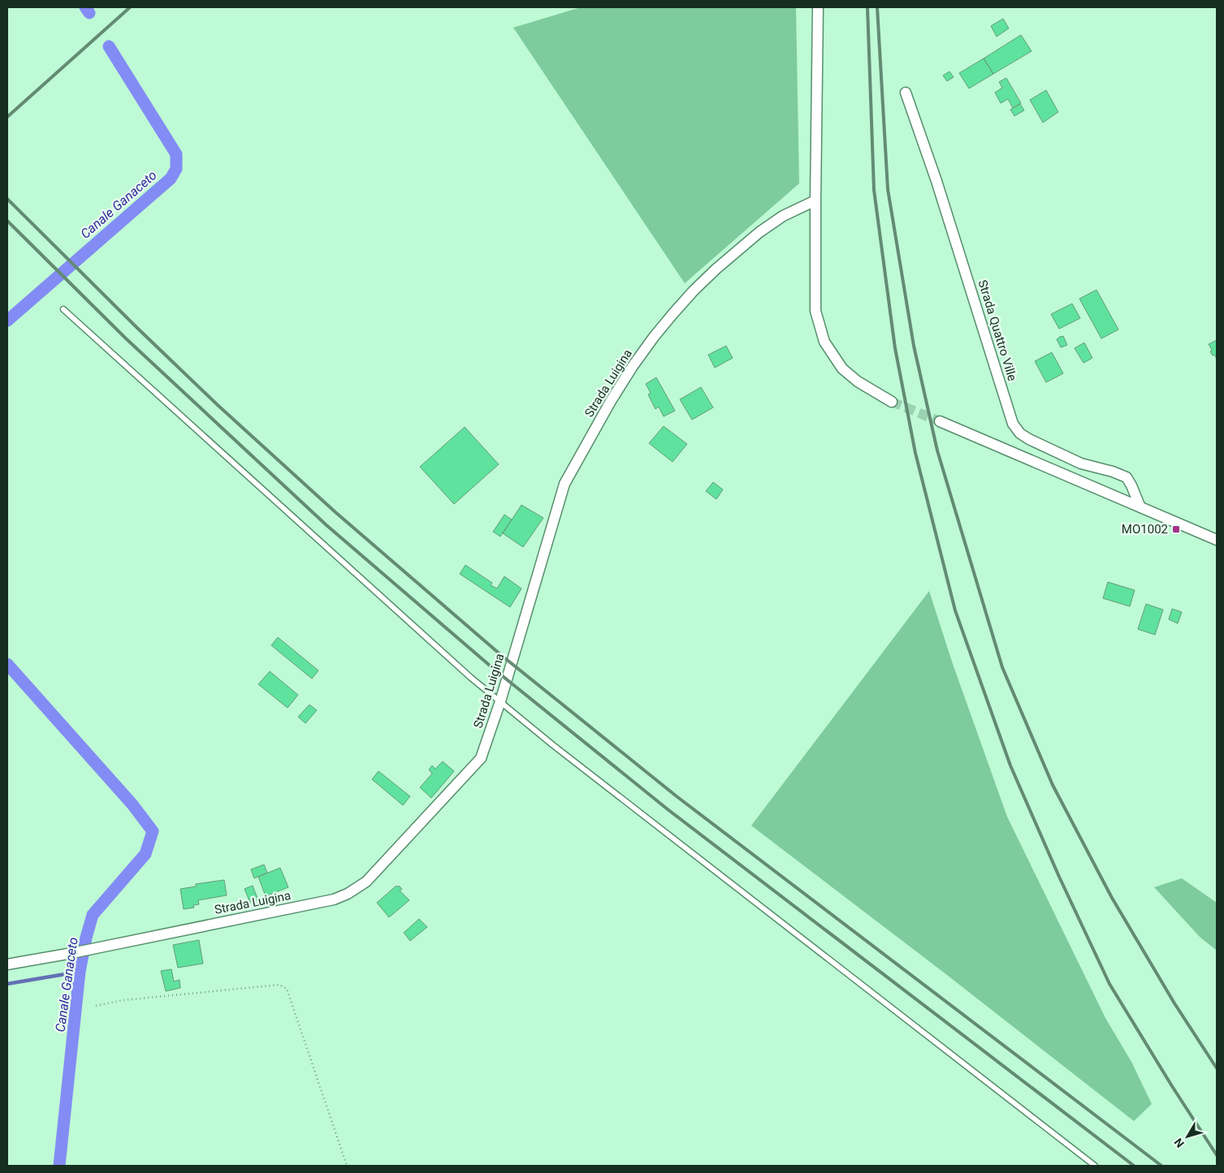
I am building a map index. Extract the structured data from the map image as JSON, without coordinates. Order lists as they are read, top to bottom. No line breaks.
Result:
{"streets":{"street":["Strada Quattro Ville","Strada Luigina"]},"water":["Canale Ganaceto"],"places":{"transit":["MO1002"]},"north":"bottom left"}
